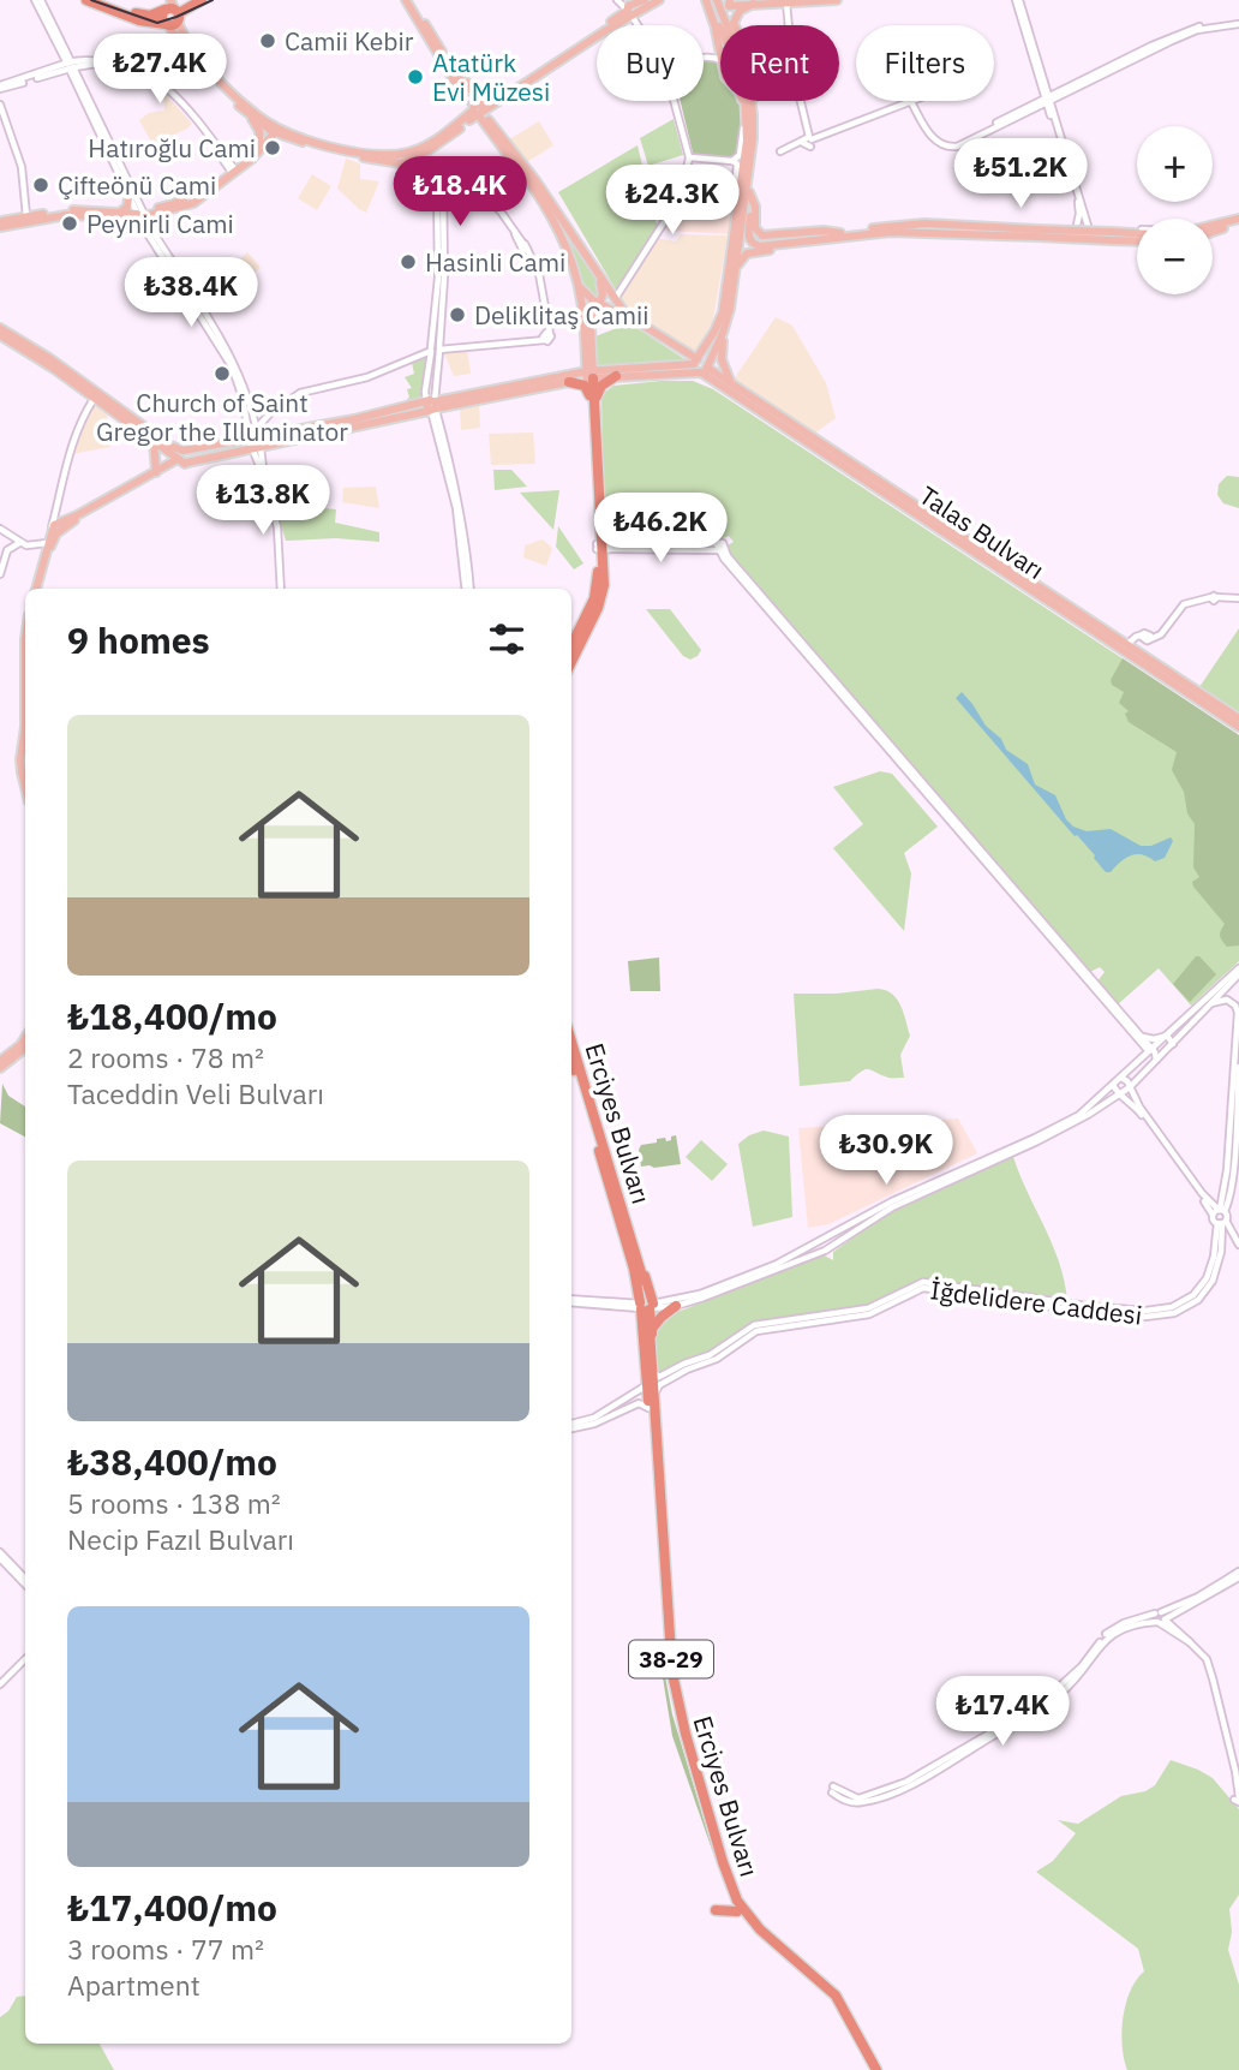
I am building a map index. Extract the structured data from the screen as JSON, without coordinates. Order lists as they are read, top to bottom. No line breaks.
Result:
{"streets":{"highway":["Erciyes Bulvarı","38-29"],"main road":["Talas Bulvarı"],"street":["İğdelidere Caddesi"]},"places":["Camii Kebir","Atatürk Evi Müzesi","Hatıroğlu Cami","Çifteönü Cami","Peynirli Cami","Hasinli Cami","Deliklitaş Camii","Church of Saint Gregor the Illuminator"],"page":{"chip":["Buy","Rent","Filters"],"price":["₺27.4K","₺51.2K","₺18.4K","₺24.3K","₺38.4K","₺13.8K","₺46.2K","₺30.9K","₺17.4K"],"map_buttons":["+","−"],"heading":"9 homes","list":[{"name":"₺18,400/mo","note":"2 rooms · 78 m² · Taceddin Veli Bulvarı"},{"name":"₺38,400/mo","note":"5 rooms · 138 m² · Necip Fazıl Bulvarı"},{"name":"₺17,400/mo","note":"3 rooms · 77 m² · Apartment"}]}}
